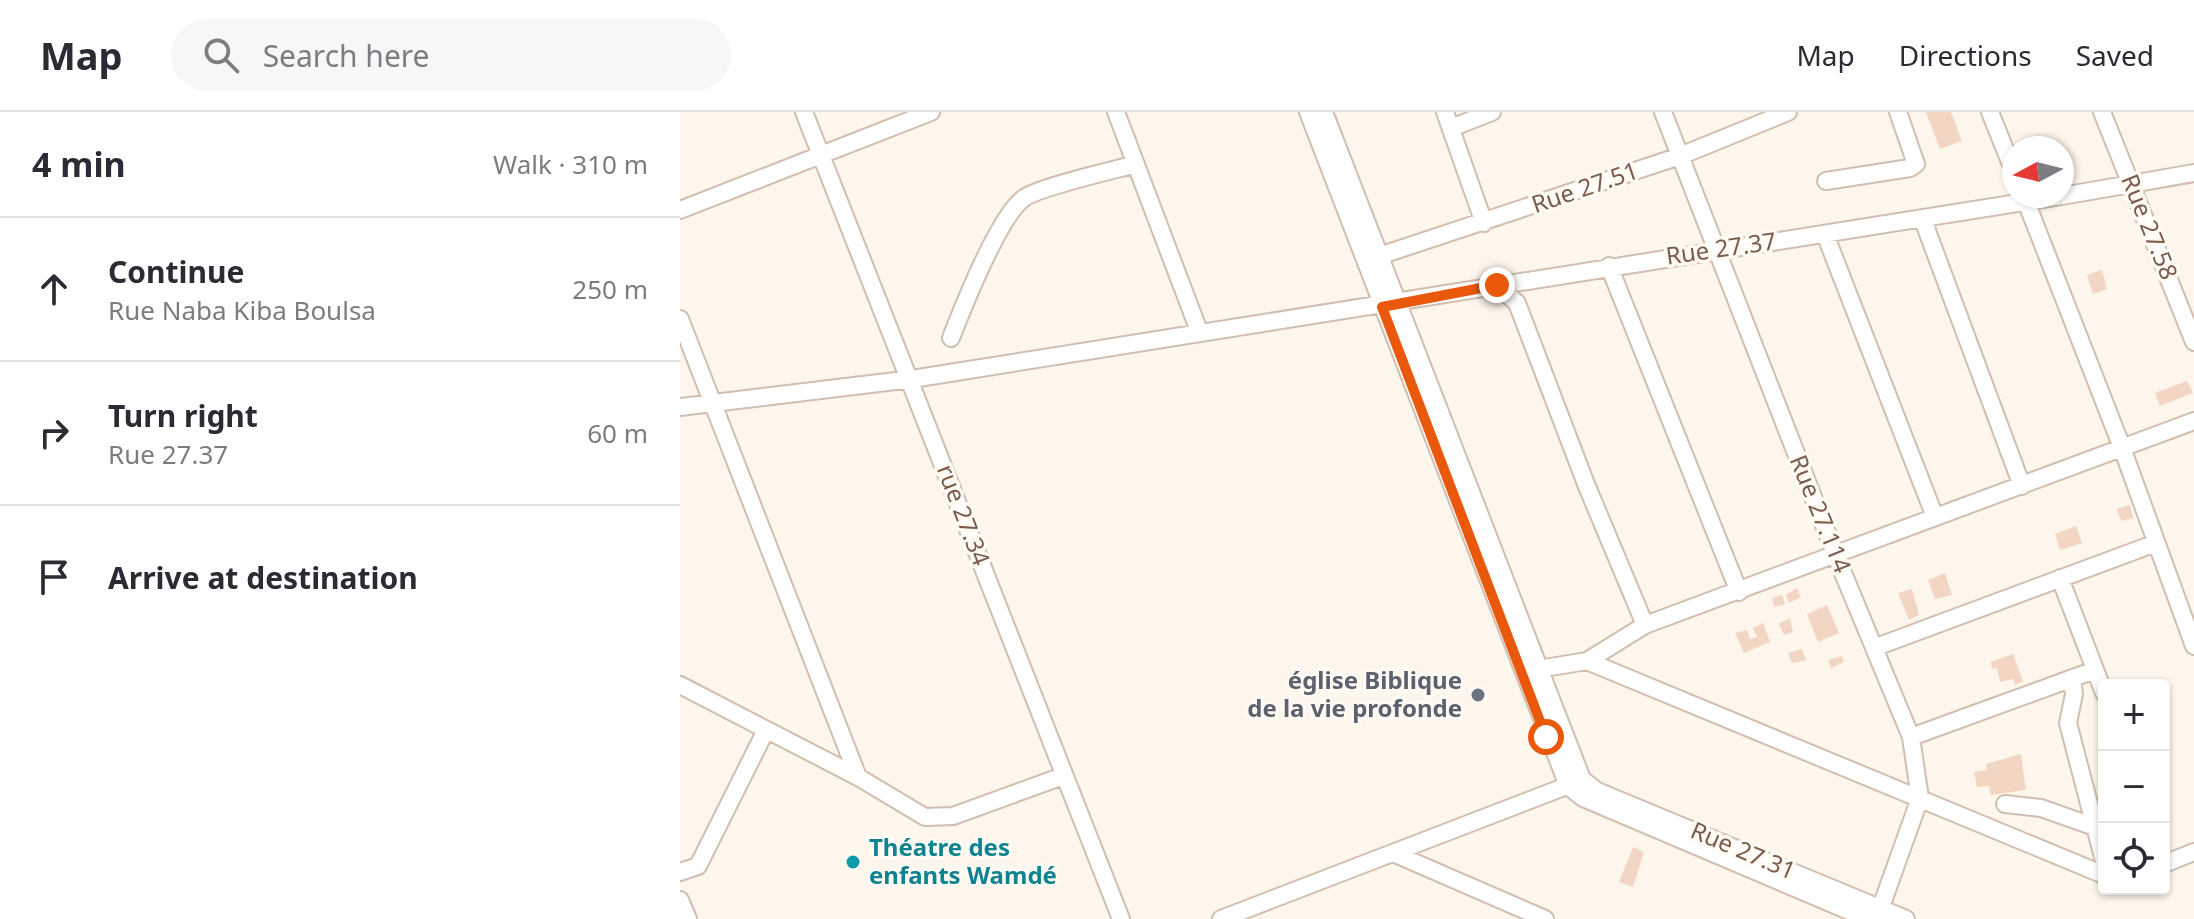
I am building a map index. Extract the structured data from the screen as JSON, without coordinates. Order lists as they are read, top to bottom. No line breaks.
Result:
{"streets":{"street":["Rue 27.51","Rue 27.58","Rue 27.37","Rue 27.114","rue 27.34","Rue 27.31"]},"crossings":[["Rue 27.51","Rue 27.114"],["Rue 27.58","Rue 27.37"],["Rue 27.37","Rue 27.114"],["Rue 27.37","rue 27.34"],["Rue 27.114","Rue 27.31"]],"places":["église Biblique de la vie profonde","Théatre des enfants Wamdé"],"north":"left","page":{"header":"Map","search":"Search here","nav":["Map","Directions","Saved"],"heading":["4 min","Walk · 310 m"],"list":[["Continue","Rue Naba Kiba Boulsa","250 m"],["Turn right","Rue 27.37","60 m"],"Arrive at destination"],"map_buttons":["+","−"]}}
